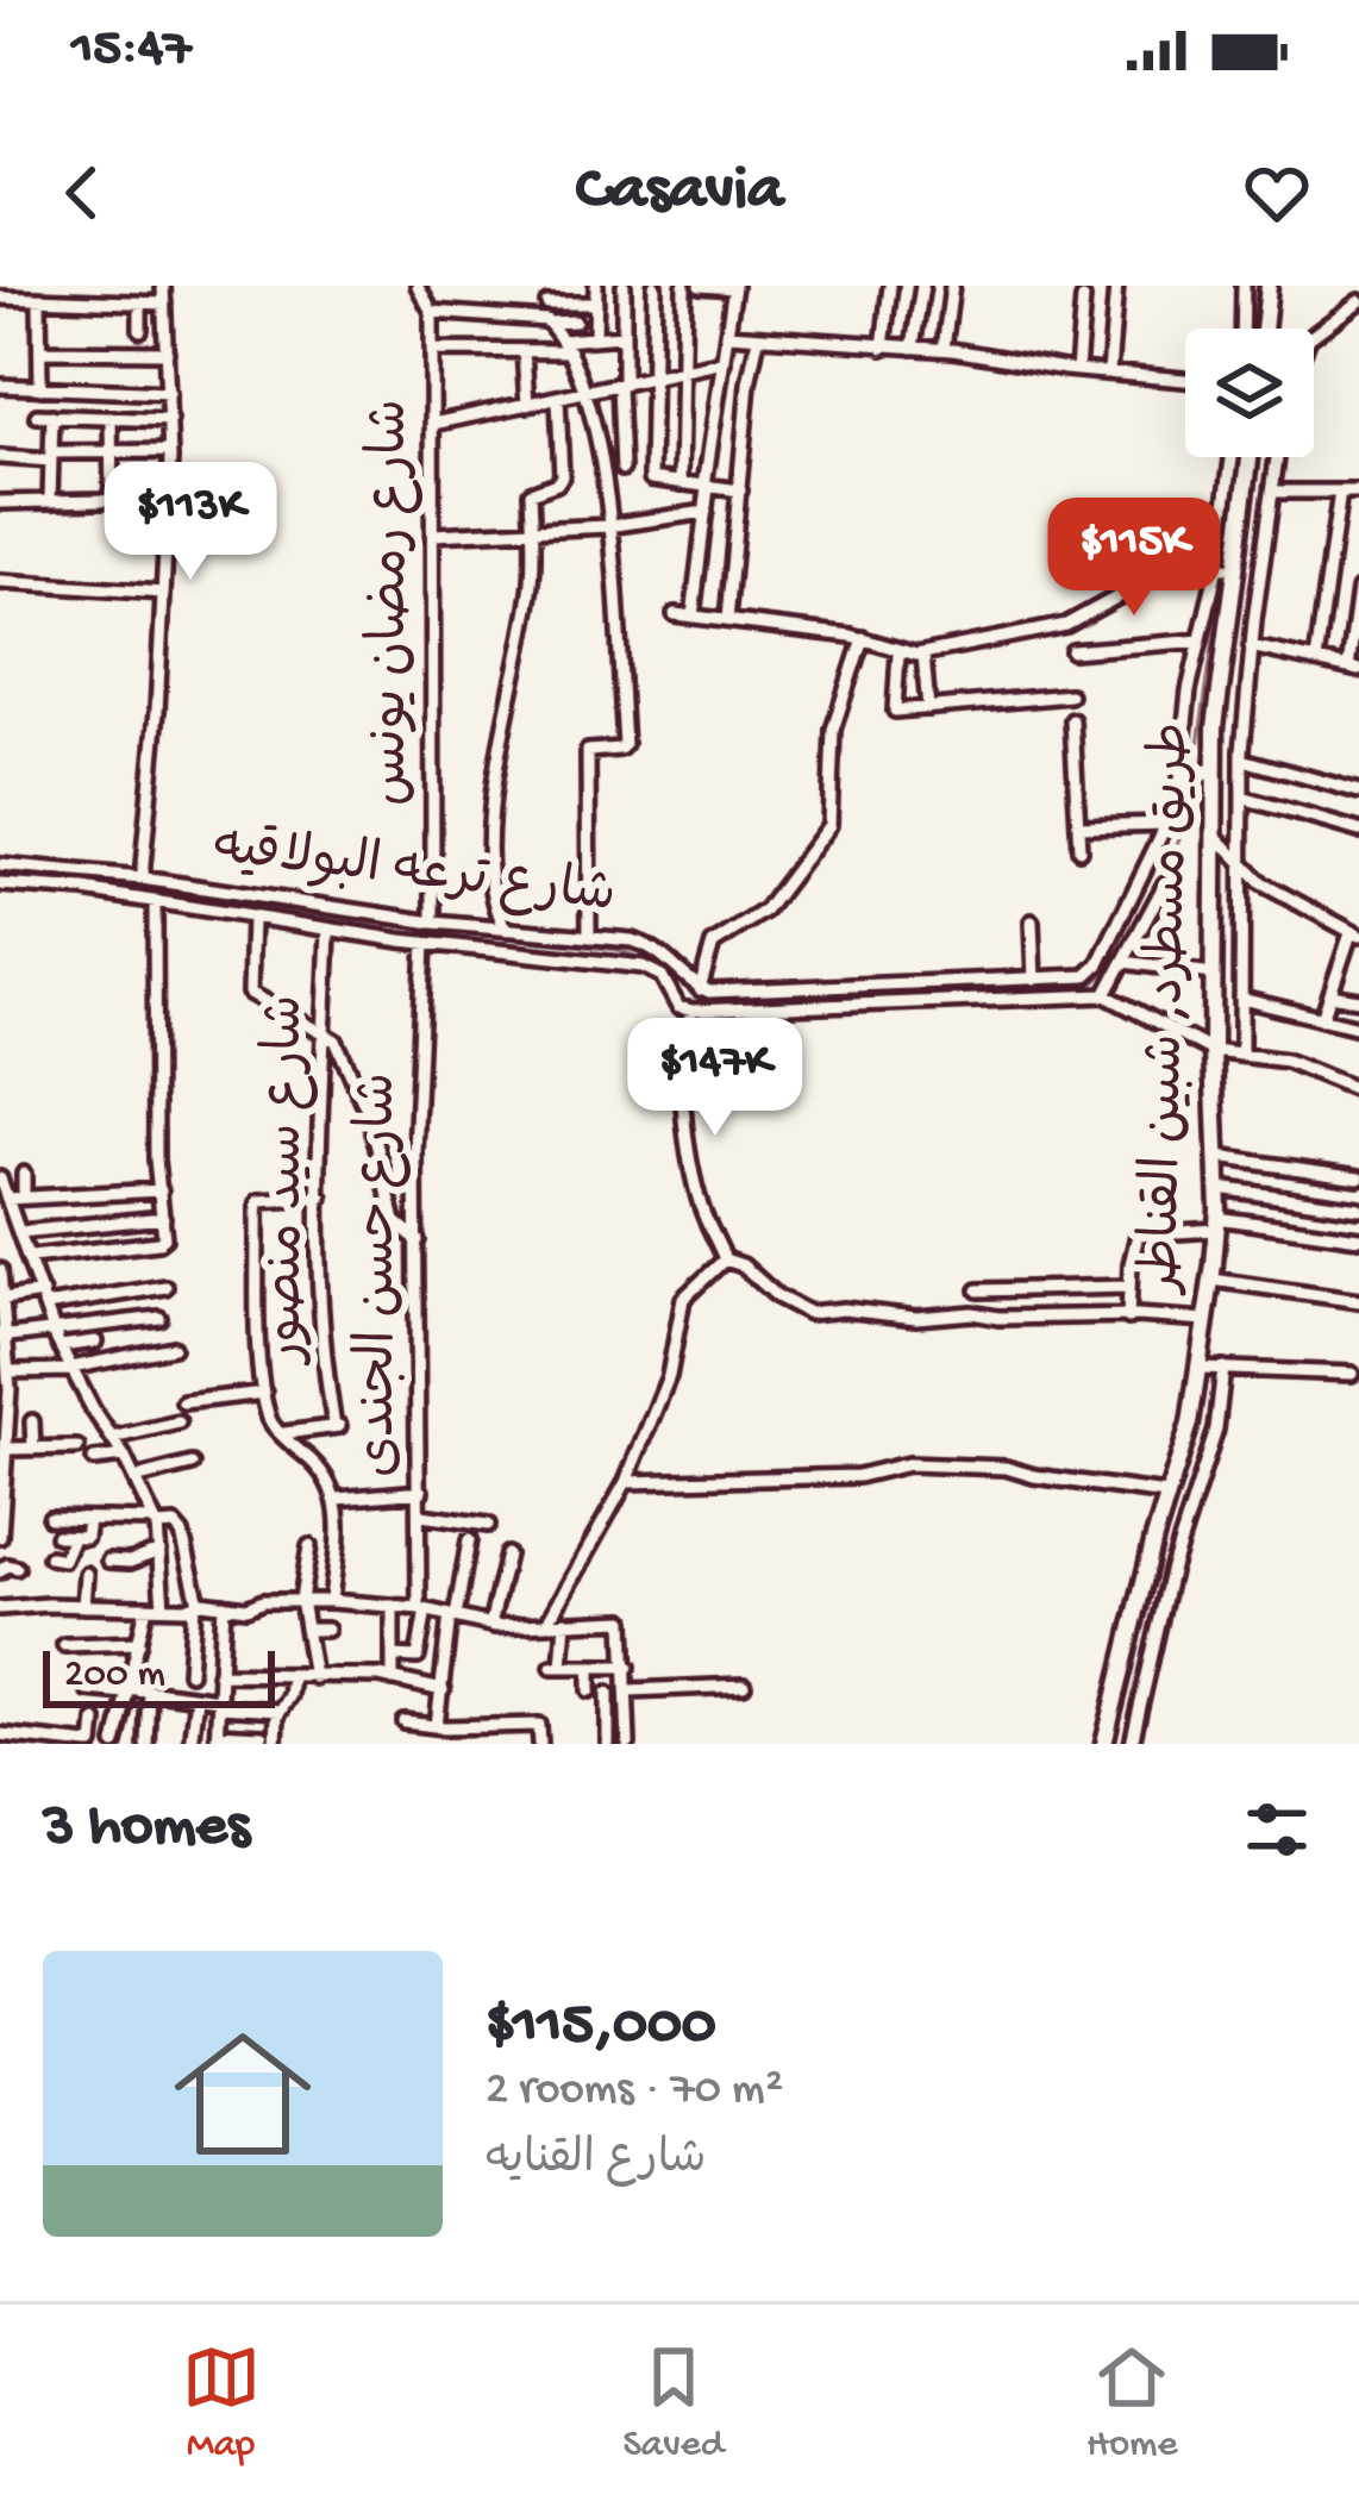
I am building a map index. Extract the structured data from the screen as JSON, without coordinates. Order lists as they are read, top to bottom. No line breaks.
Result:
{"streets":{"main road":["طريق مسطرد, شبين القناطر"],"street":["شارع رمضان يونس","شارع ترعه البولاقيه","شارع سيد منصور","شارع حسن الجندى"]},"crossings":[["شارع رمضان يونس","شارع ترعه البولاقيه"],["شارع ترعه البولاقيه","شارع سيد منصور"],["شارع ترعه البولاقيه","شارع حسن الجندى"]],"scale_bar":"200 m","page":{"status":"15:47","header":"Casavia","price":["$113K","$115K","$147K"],"scale":"200 m","heading":"3 homes","list":[{"name":"$115,000","note":"2 rooms · 70 m² · شارع القنايه"}],"tabs":["Map","Saved","Home"]}}
